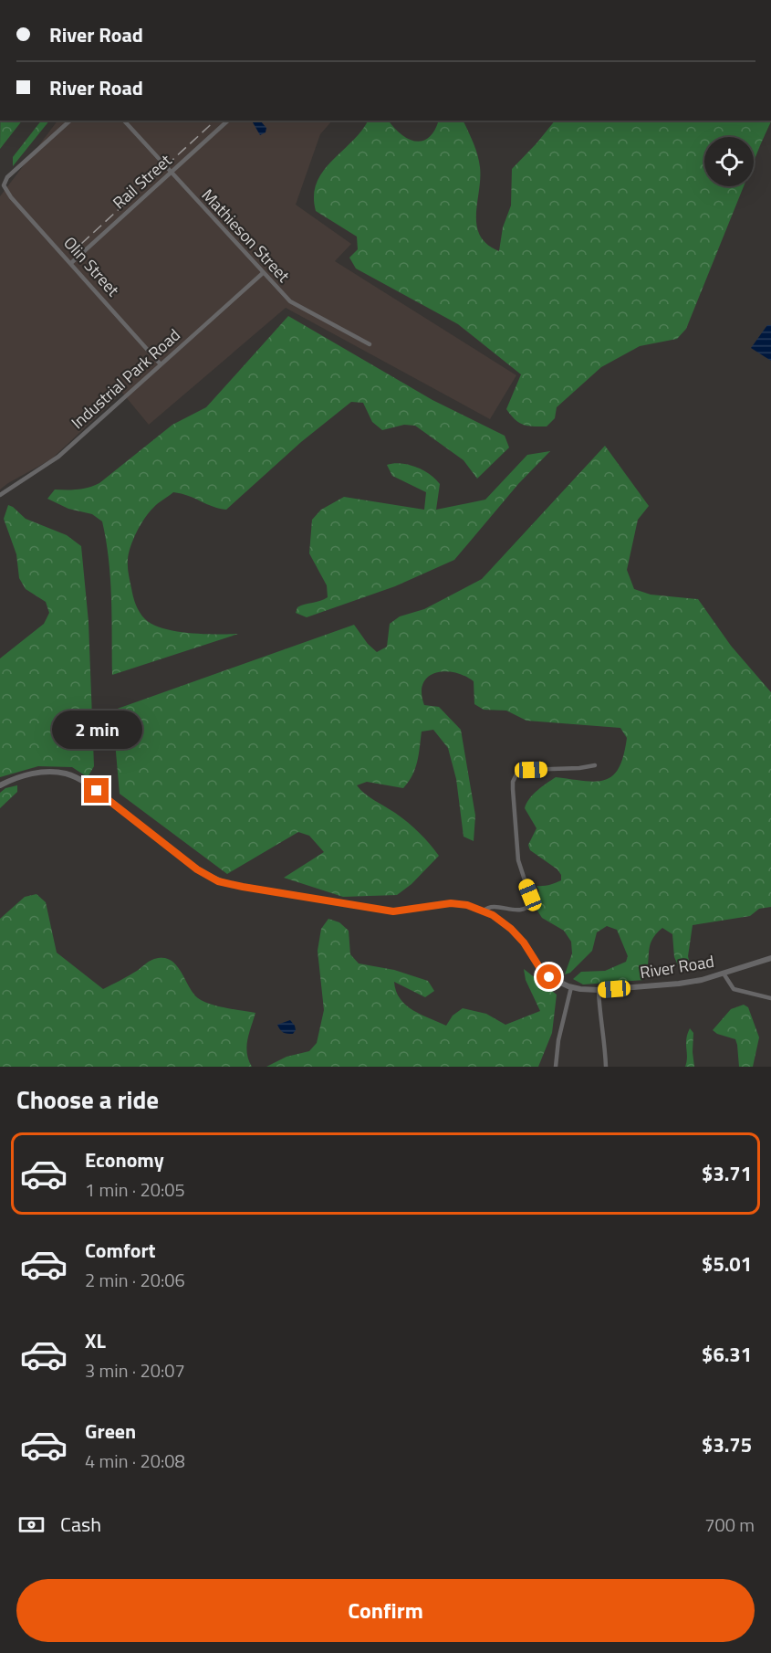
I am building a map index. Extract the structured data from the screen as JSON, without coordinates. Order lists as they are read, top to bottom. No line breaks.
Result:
{"streets":{"street":["Rail Street","Mathieson Street","Olin Street","Industrial Park Road","River Road"]},"crossings":[["Rail Street","Mathieson Street"],["Rail Street","Olin Street"],["Mathieson Street","Industrial Park Road"],["Olin Street","Industrial Park Road"]],"page":{"banner":["River Road","River Road"],"bubble":"2 min","heading":"Choose a ride","list":[{"name":"Economy","note":"1 min · 20:05","value":"$3.71"},{"name":"Comfort","note":"2 min · 20:06","value":"$5.01"},{"name":"XL","note":"3 min · 20:07","value":"$6.31"},{"name":"Green","note":"4 min · 20:08","value":"$3.75"}],"pay":["Cash","700 m"],"buttons":"Confirm"}}
